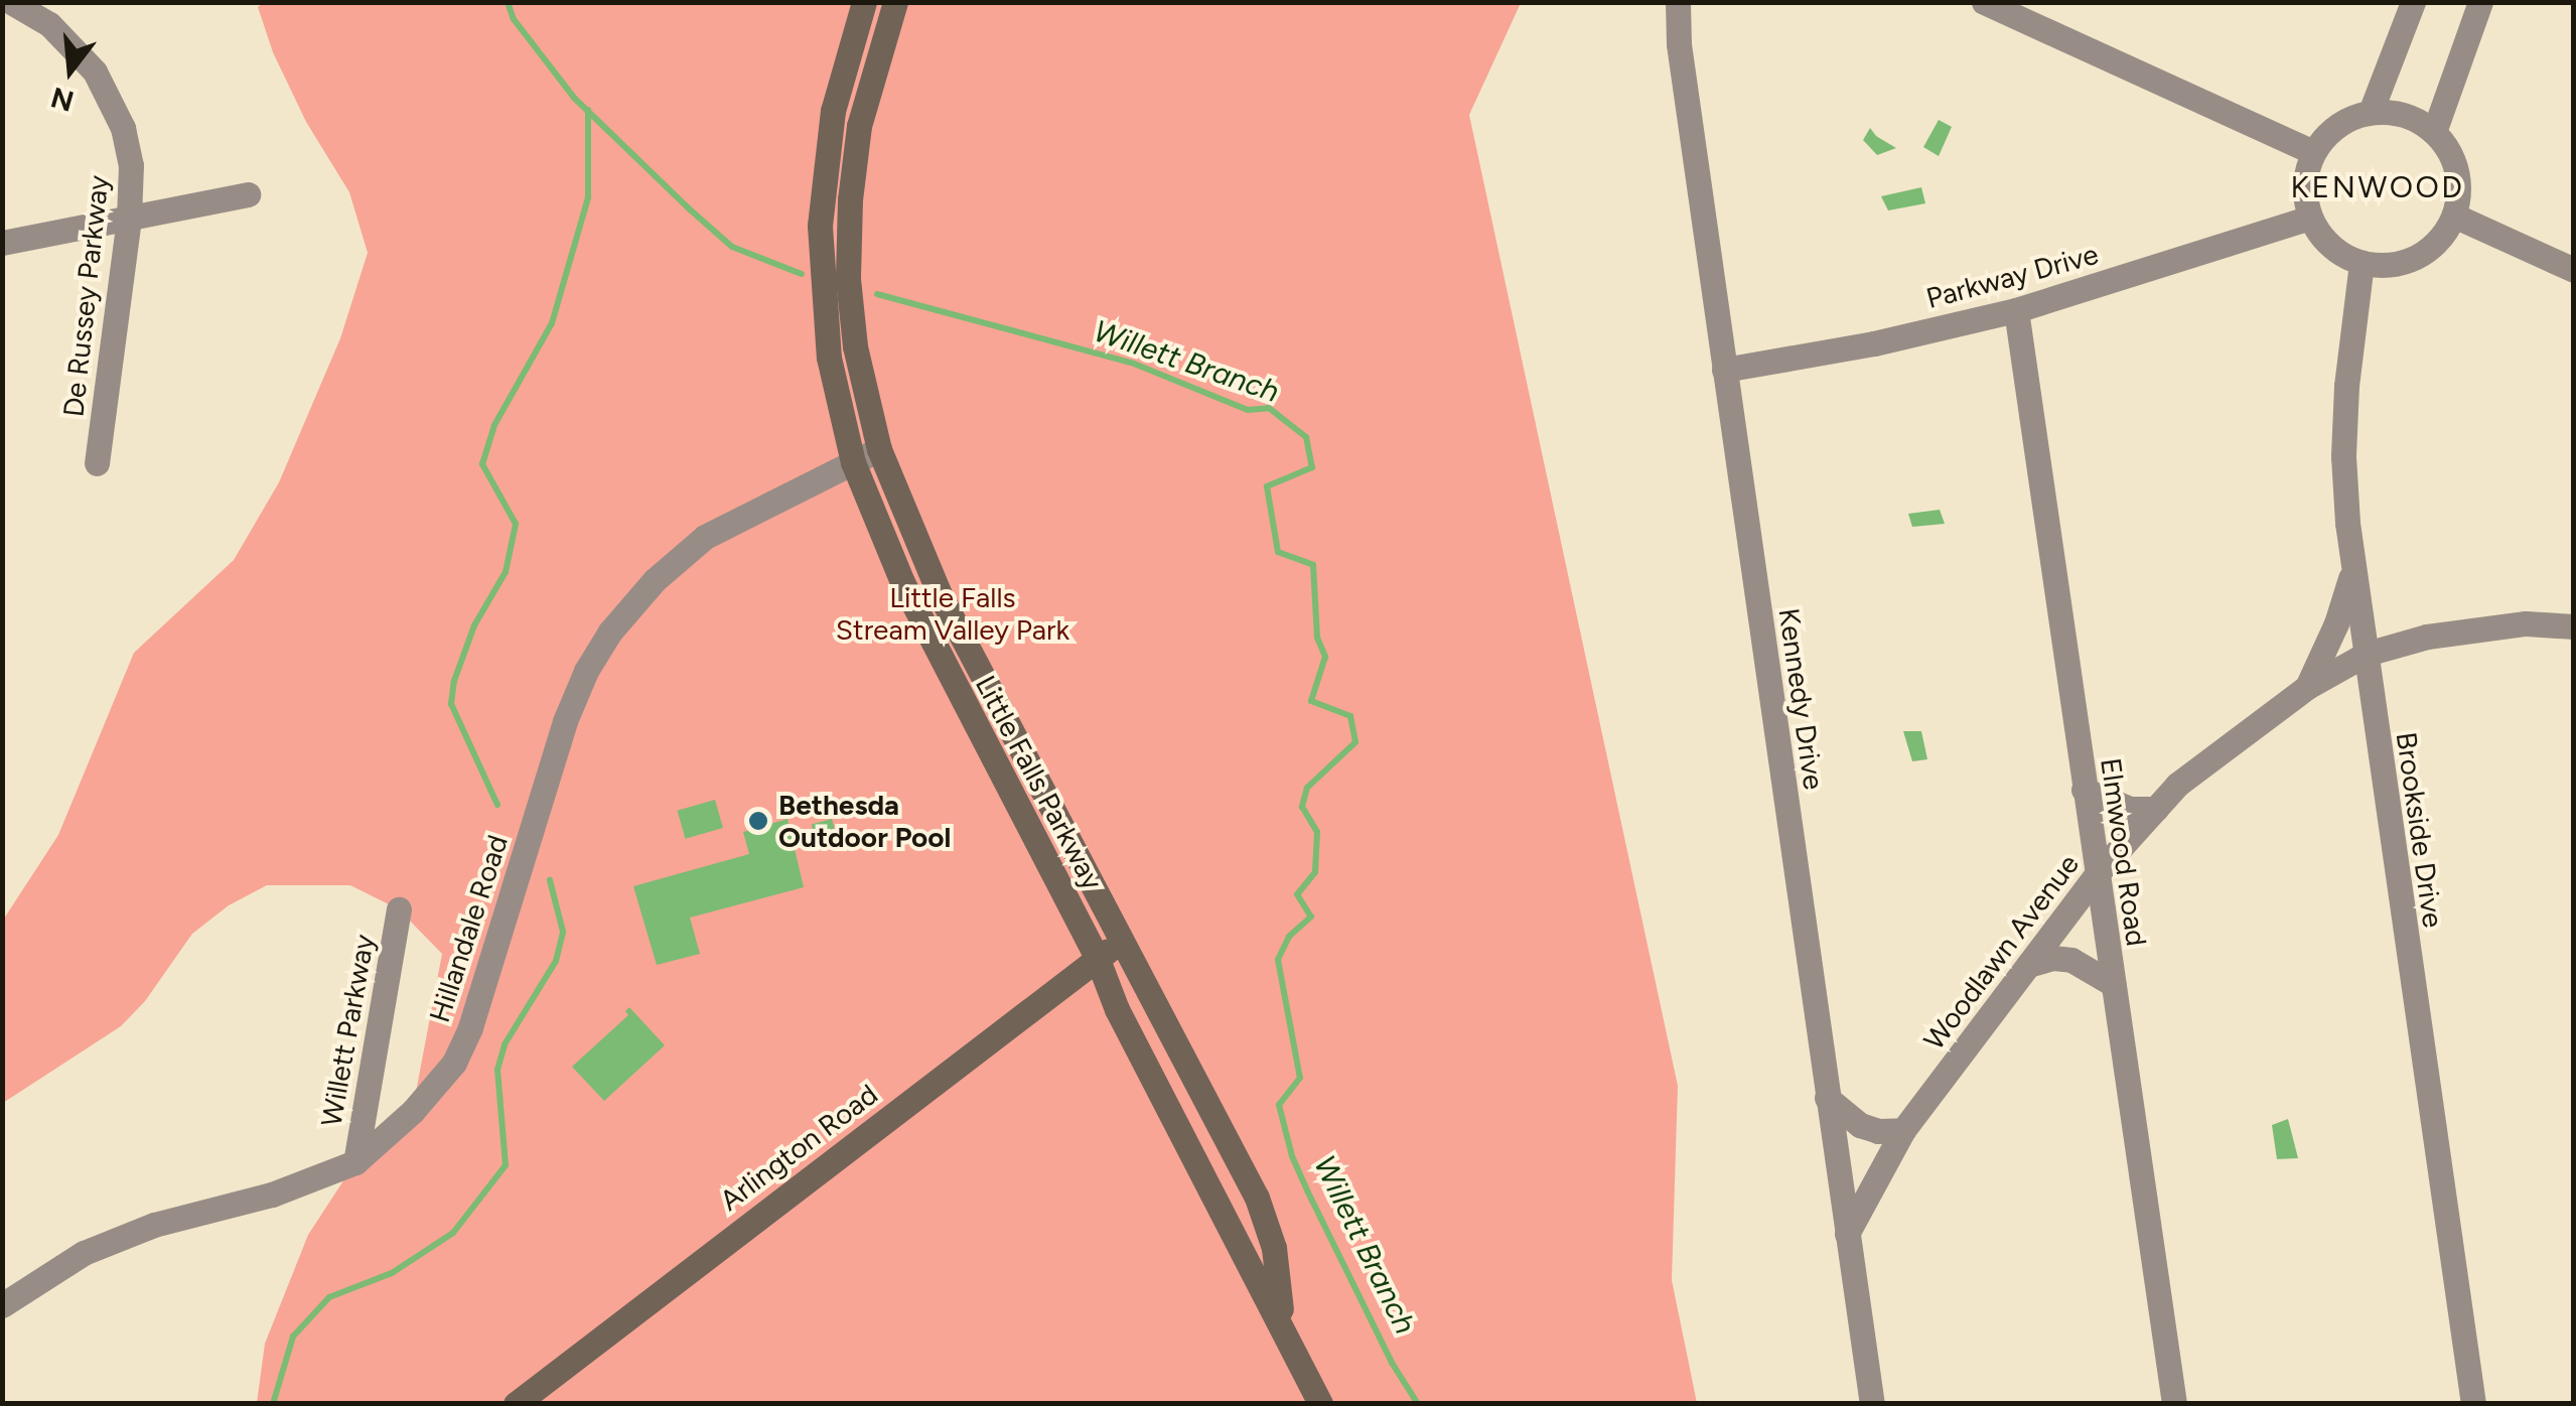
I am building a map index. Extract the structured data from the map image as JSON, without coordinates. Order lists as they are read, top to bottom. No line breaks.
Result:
{"streets":{"main road":["Little Falls Parkway","Arlington Road"],"street":["Parkway Drive","De Russey Parkway","Kennedy Drive","Brookside Drive","Elmwood Road","Hillandale Road","Woodlawn Avenue","Willett Parkway"]},"crossings":[["Parkway Drive","Kennedy Drive"],["Parkway Drive","Brookside Drive"],["Parkway Drive","Elmwood Road"],["Kennedy Drive","Woodlawn Avenue"],["Little Falls Parkway","Hillandale Road"],["Little Falls Parkway","Arlington Road"],["Brookside Drive","Woodlawn Avenue"],["Elmwood Road","Woodlawn Avenue"],["Hillandale Road","Willett Parkway"]],"districts":["KENWOOD"],"water":["Willett Branch"],"parks":["Little Falls Stream Valley Park"],"places":["Bethesda Outdoor Pool"],"north":"bottom"}
